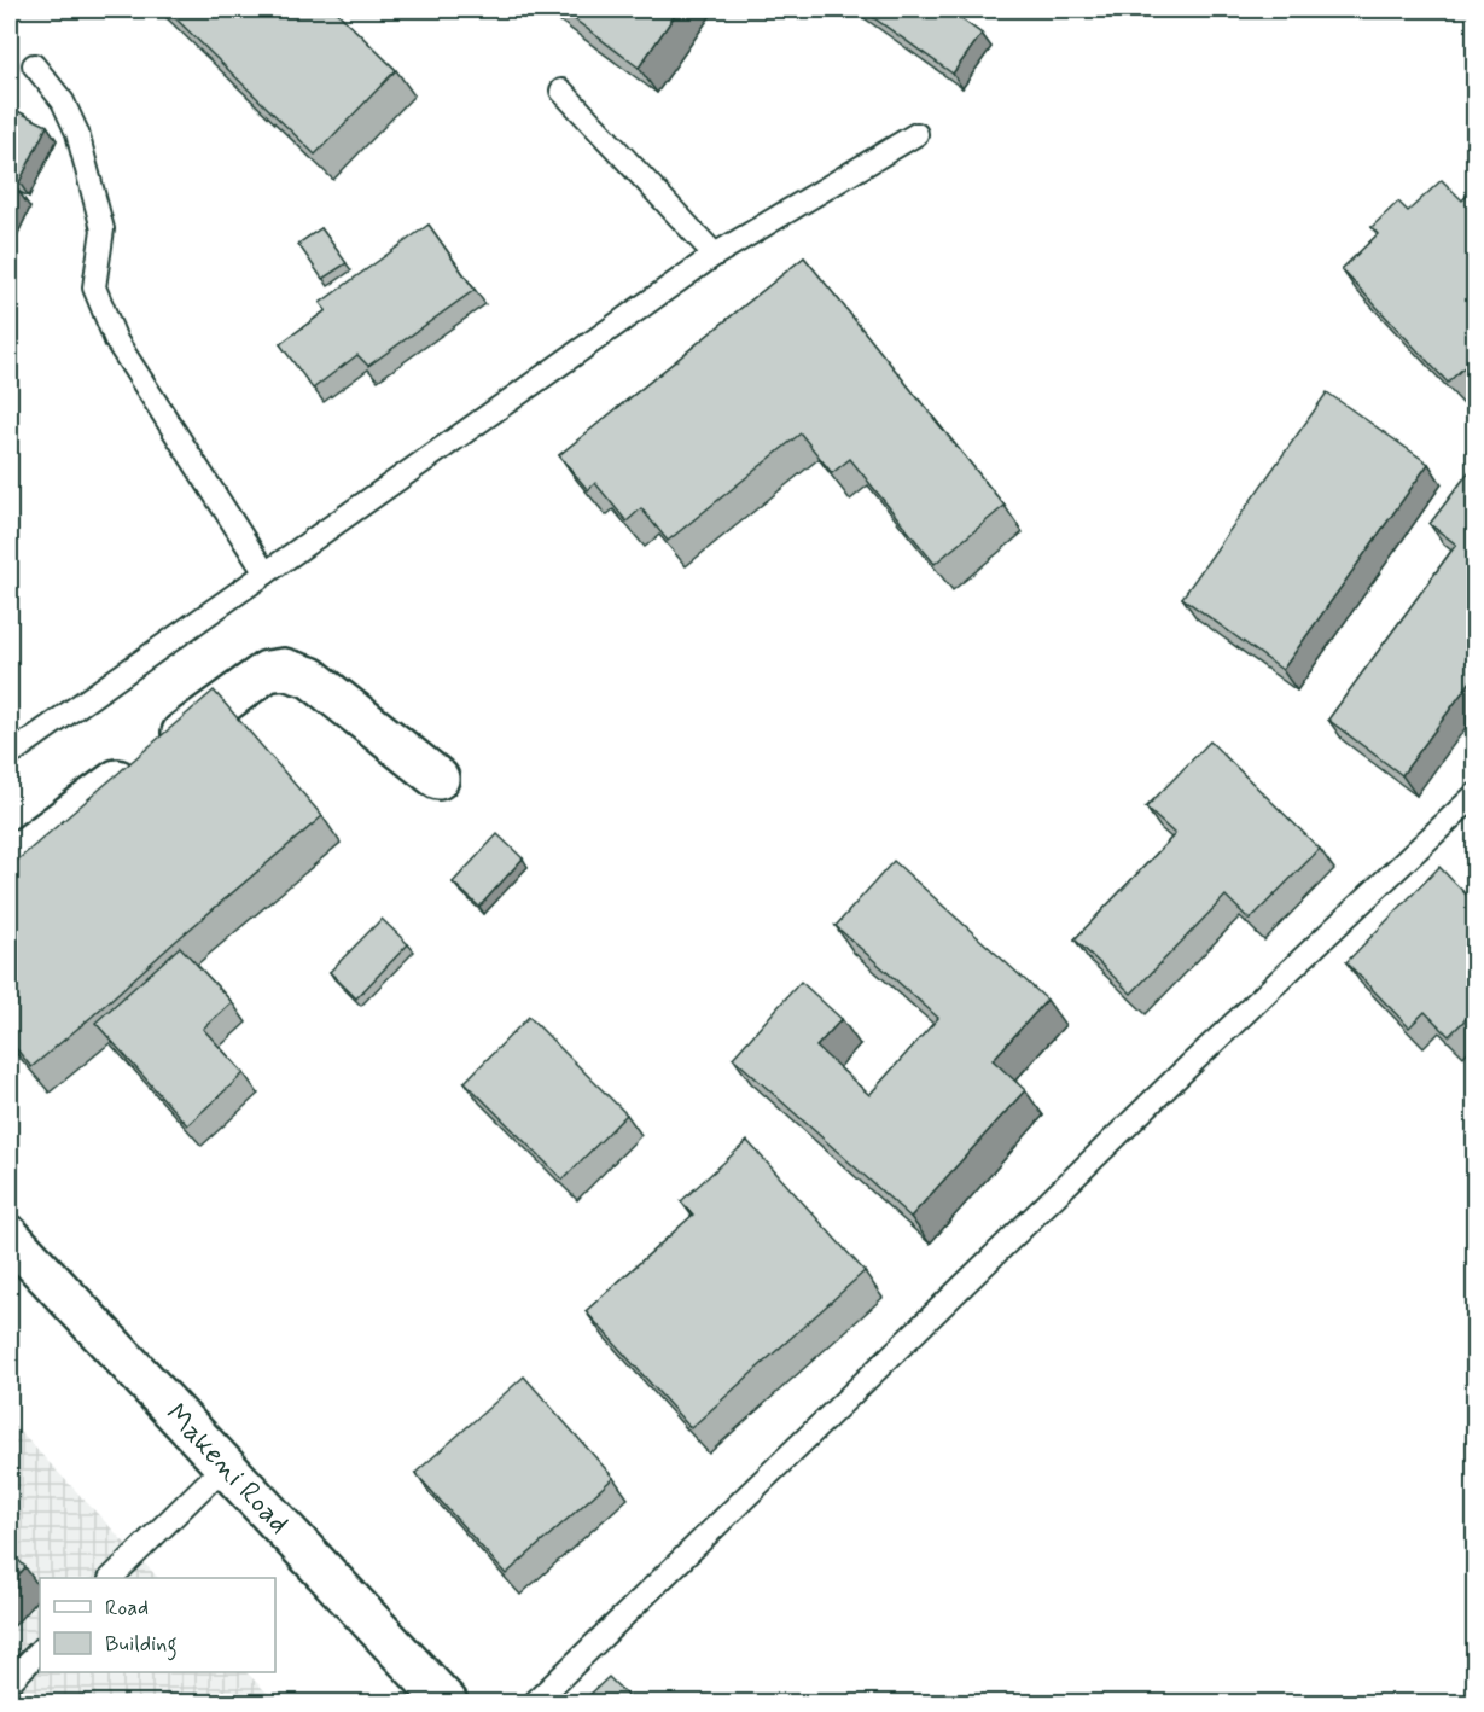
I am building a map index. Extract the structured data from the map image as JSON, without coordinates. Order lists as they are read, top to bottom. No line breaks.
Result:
{"streets":{"main road":["Makeni Road"]},"legend":["Road","Building"]}
